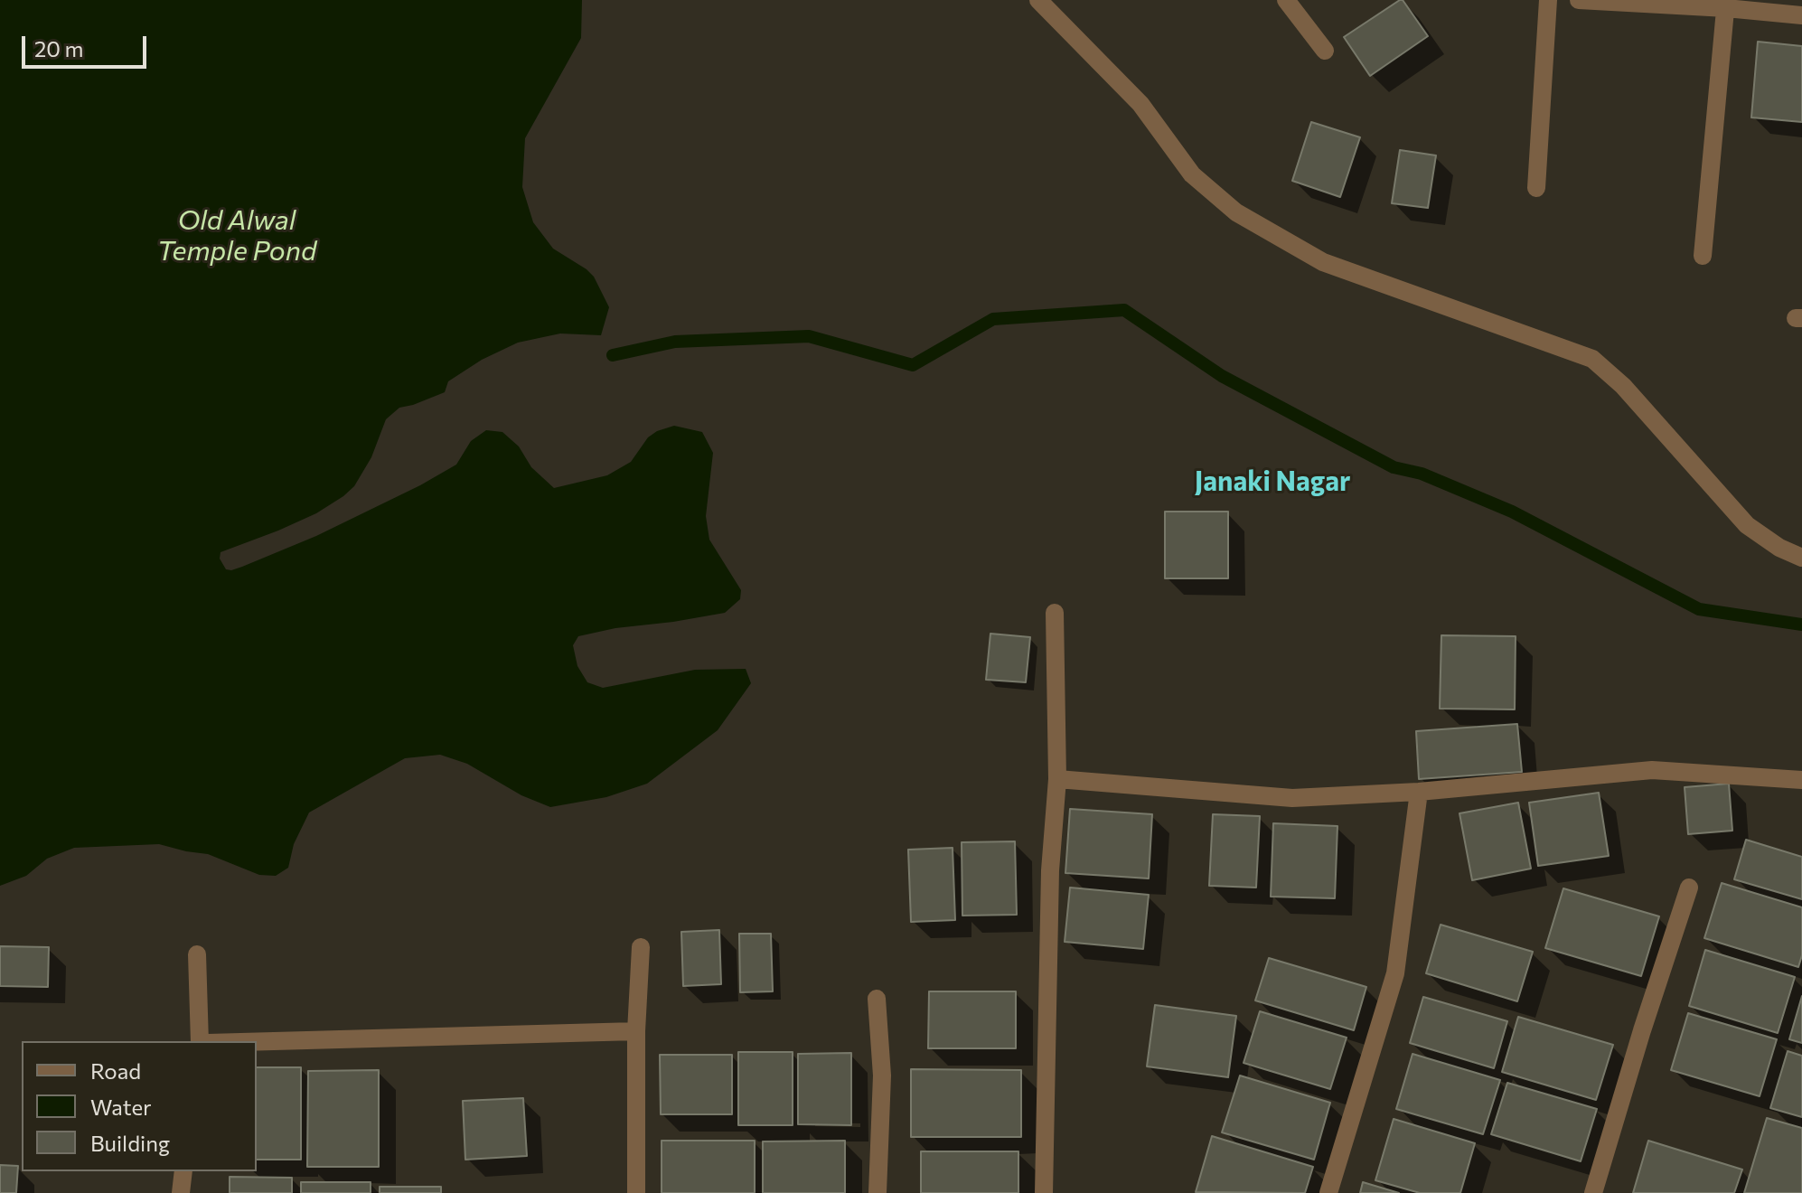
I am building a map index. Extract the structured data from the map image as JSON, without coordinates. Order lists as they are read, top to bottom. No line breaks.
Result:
{"districts":["Janaki Nagar"],"water":["Old Alwal Temple Pond"],"legend":["Road","Water","Building"],"scale_bar":"20 m"}
